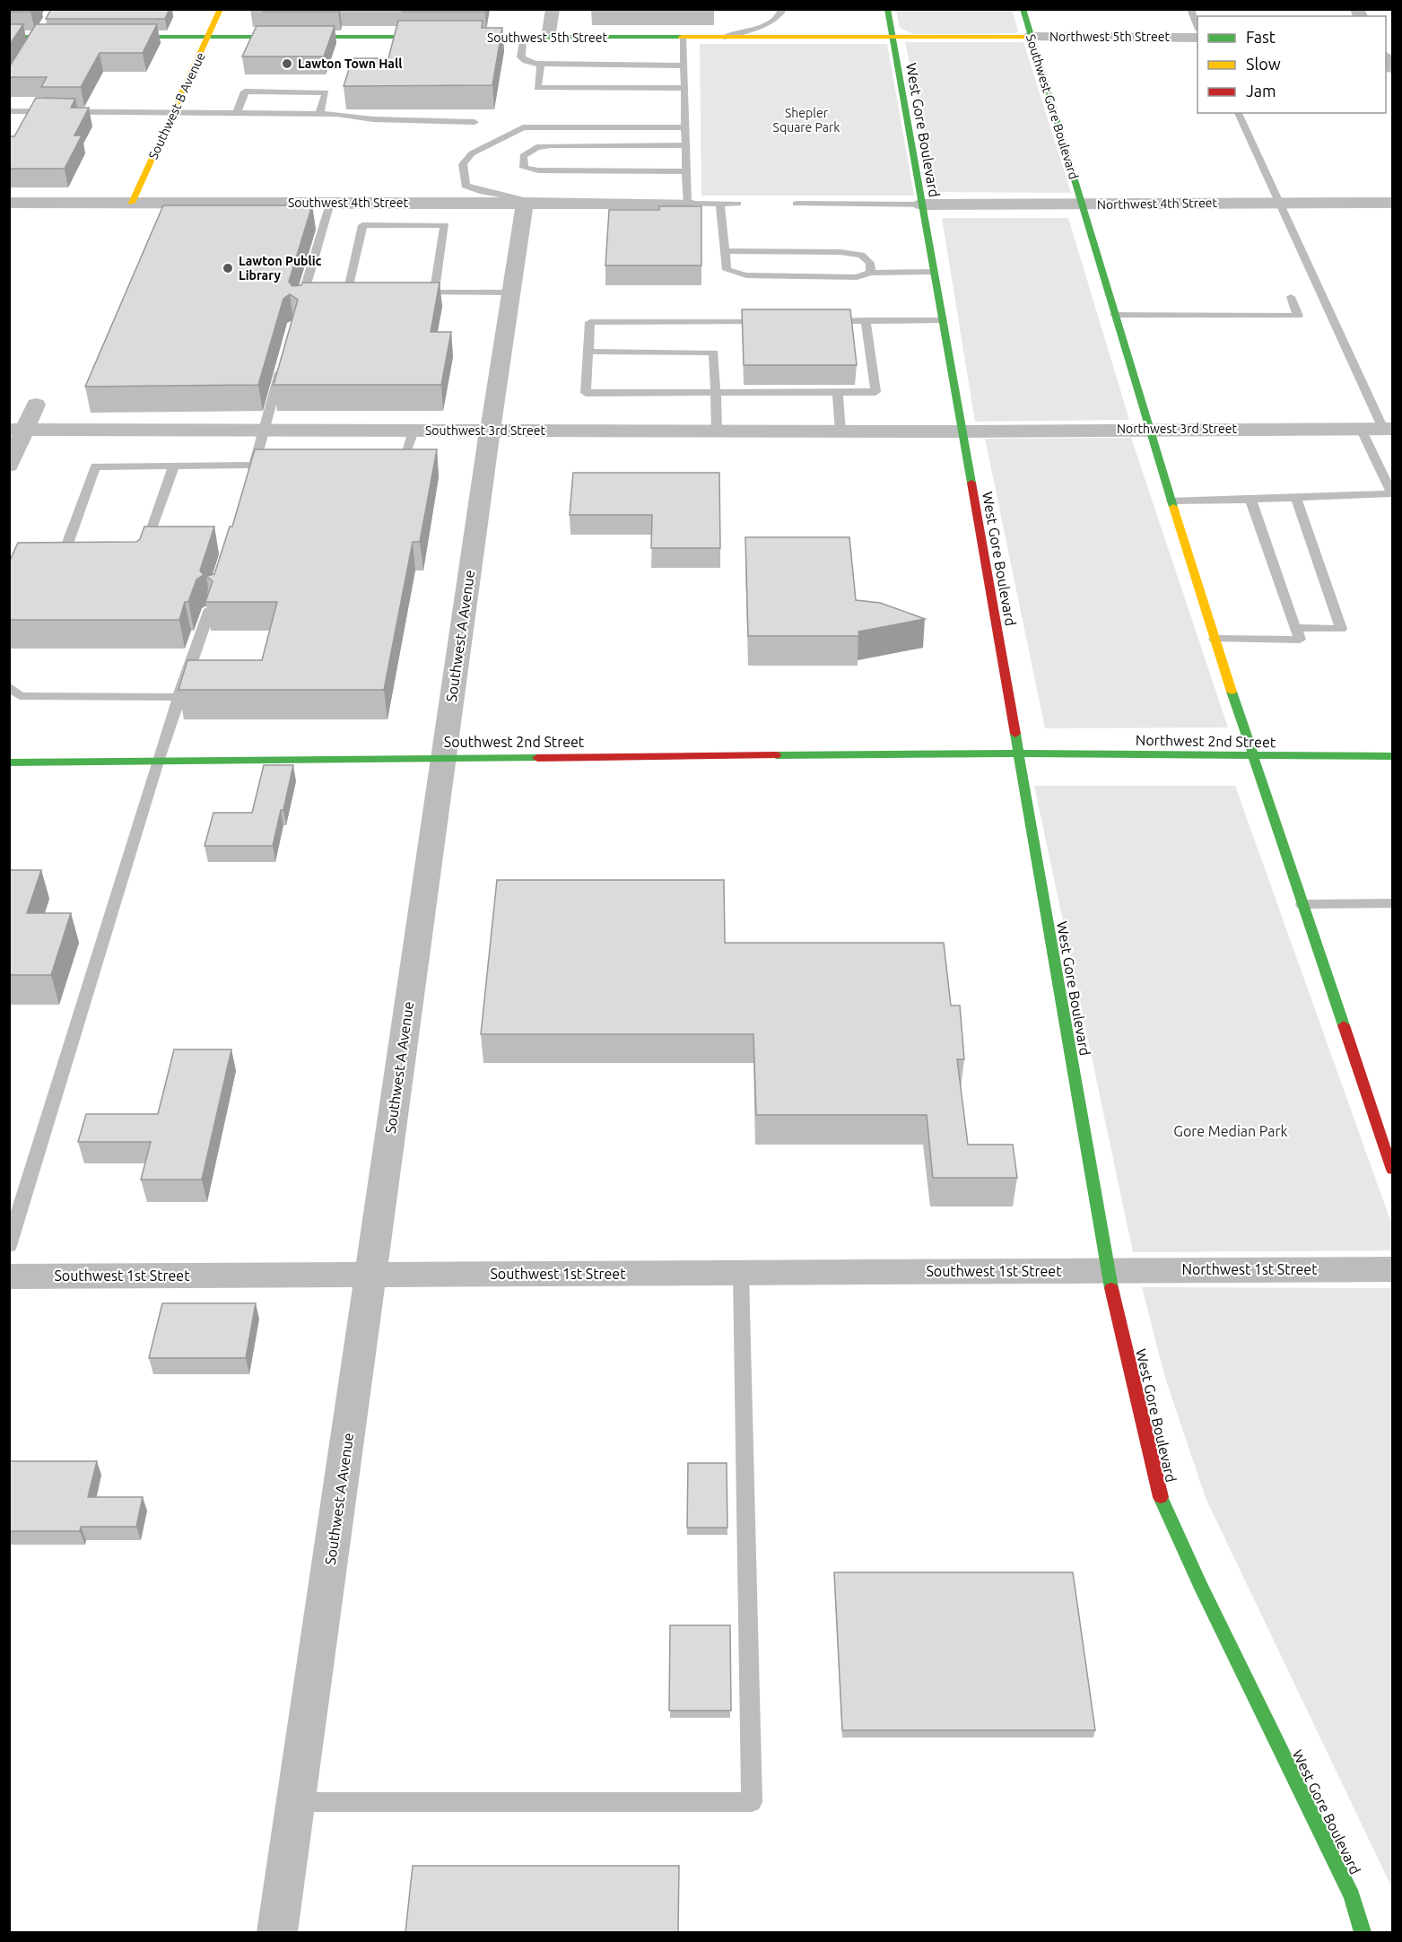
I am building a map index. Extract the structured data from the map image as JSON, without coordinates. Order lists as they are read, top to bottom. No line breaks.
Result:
{"streets":{"main road":["Northwest 5th Street","Southwest 5th Street","Southwest B Avenue","Southwest Gore Boulevard","West Gore Boulevard","Northwest 2nd Street","Southwest 2nd Street"],"street":["Southwest 4th Street","Northwest 4th Street","Northwest 3rd Street","Southwest 3rd Street","Southwest A Avenue","Northwest 1st Street","Southwest 1st Street"]},"crossings":[["Northwest 5th Street","Southwest 5th Street"],["Northwest 5th Street","Southwest Gore Boulevard"],["Northwest 5th Street","West Gore Boulevard"],["Southwest 5th Street","Southwest B Avenue"],["Southwest 5th Street","West Gore Boulevard"],["Southwest B Avenue","Southwest 4th Street"],["Southwest Gore Boulevard","Northwest 4th Street"],["West Gore Boulevard","Northwest 4th Street"],["West Gore Boulevard","Northwest 3rd Street"],["West Gore Boulevard","Southwest 3rd Street"],["West Gore Boulevard","Northwest 2nd Street"],["West Gore Boulevard","Southwest 2nd Street"],["West Gore Boulevard","Northwest 1st Street"],["West Gore Boulevard","Southwest 1st Street"],["Southwest 4th Street","Southwest A Avenue"],["Northwest 3rd Street","Southwest 3rd Street"],["Southwest 3rd Street","Southwest A Avenue"],["Southwest A Avenue","Southwest 2nd Street"],["Southwest A Avenue","Southwest 1st Street"],["Northwest 2nd Street","Southwest 2nd Street"],["Northwest 1st Street","Southwest 1st Street"]],"parks":["Shepler Square Park","Gore Median Park"],"places":["Lawton Town Hall","Lawton Public Library"],"legend":["Fast","Slow","Jam"]}
